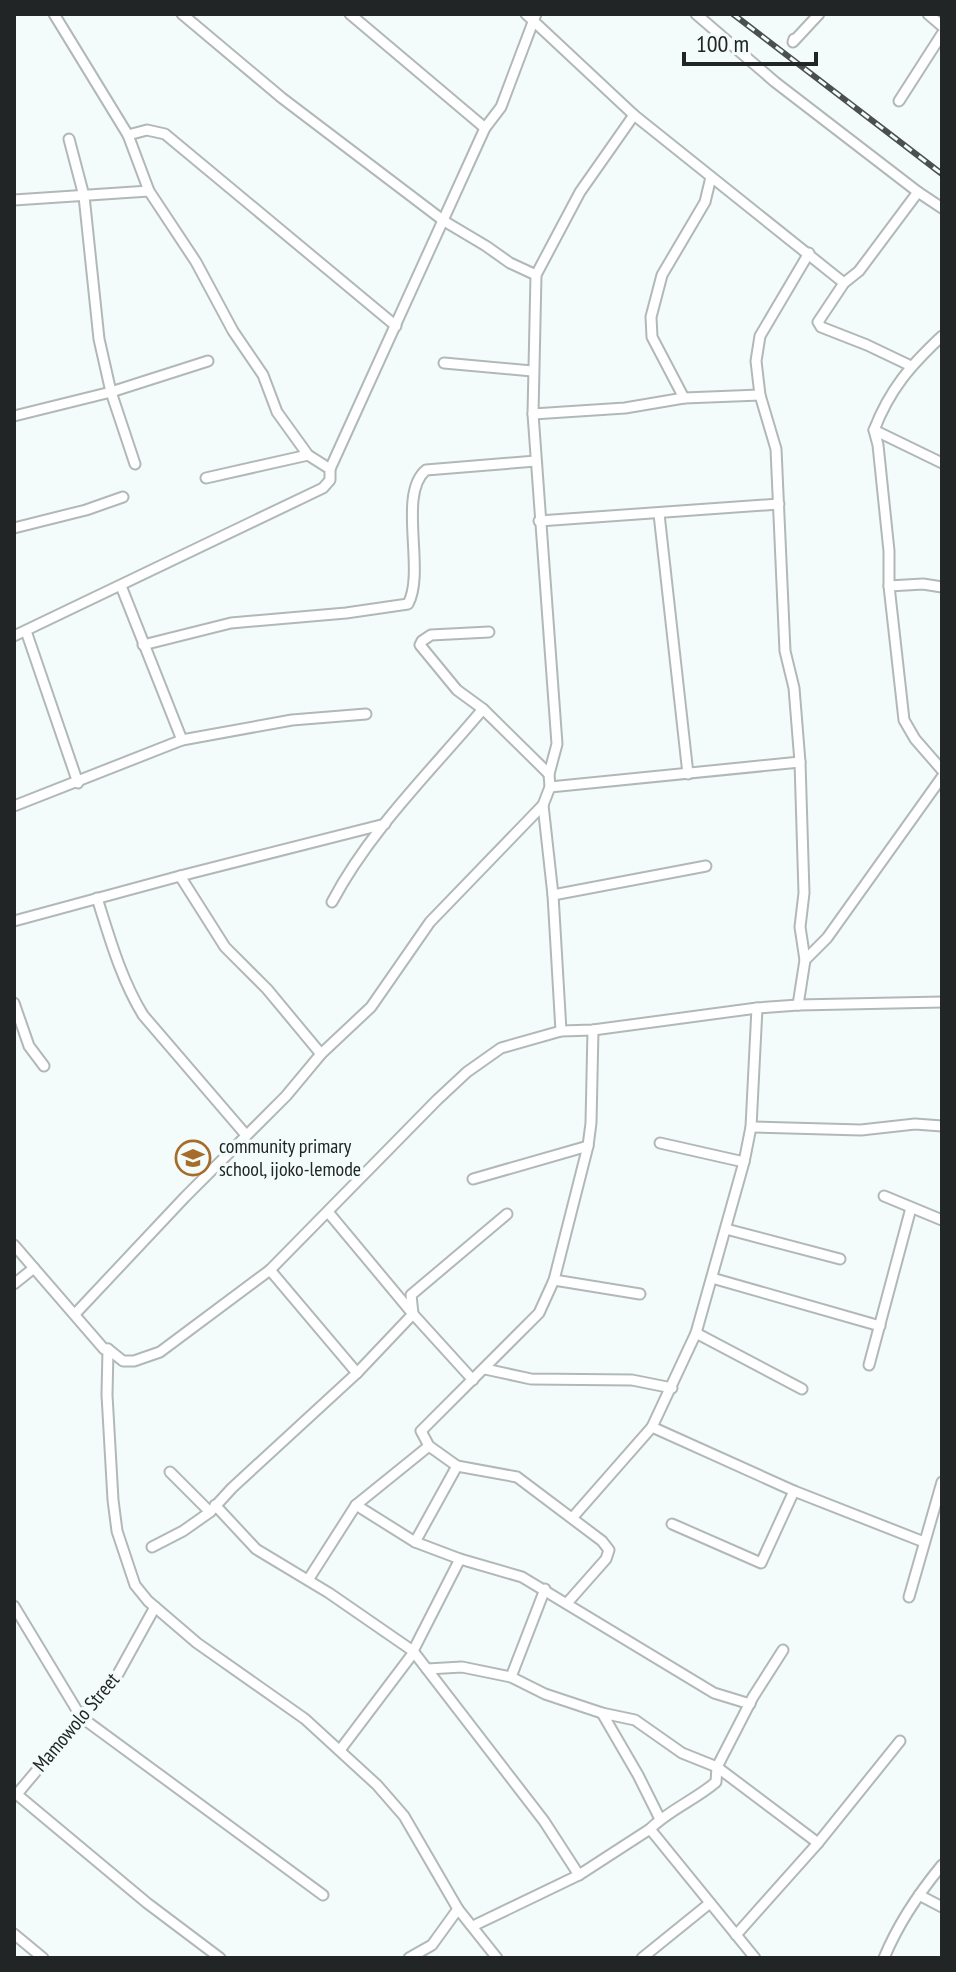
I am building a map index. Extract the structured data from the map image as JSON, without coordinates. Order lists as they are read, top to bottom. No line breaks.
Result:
{"streets":{"street":["Mamowolo Street"]},"places":{"school or university":["community primary school, ijoko-lemode"]},"scale_bar":"100 m"}
